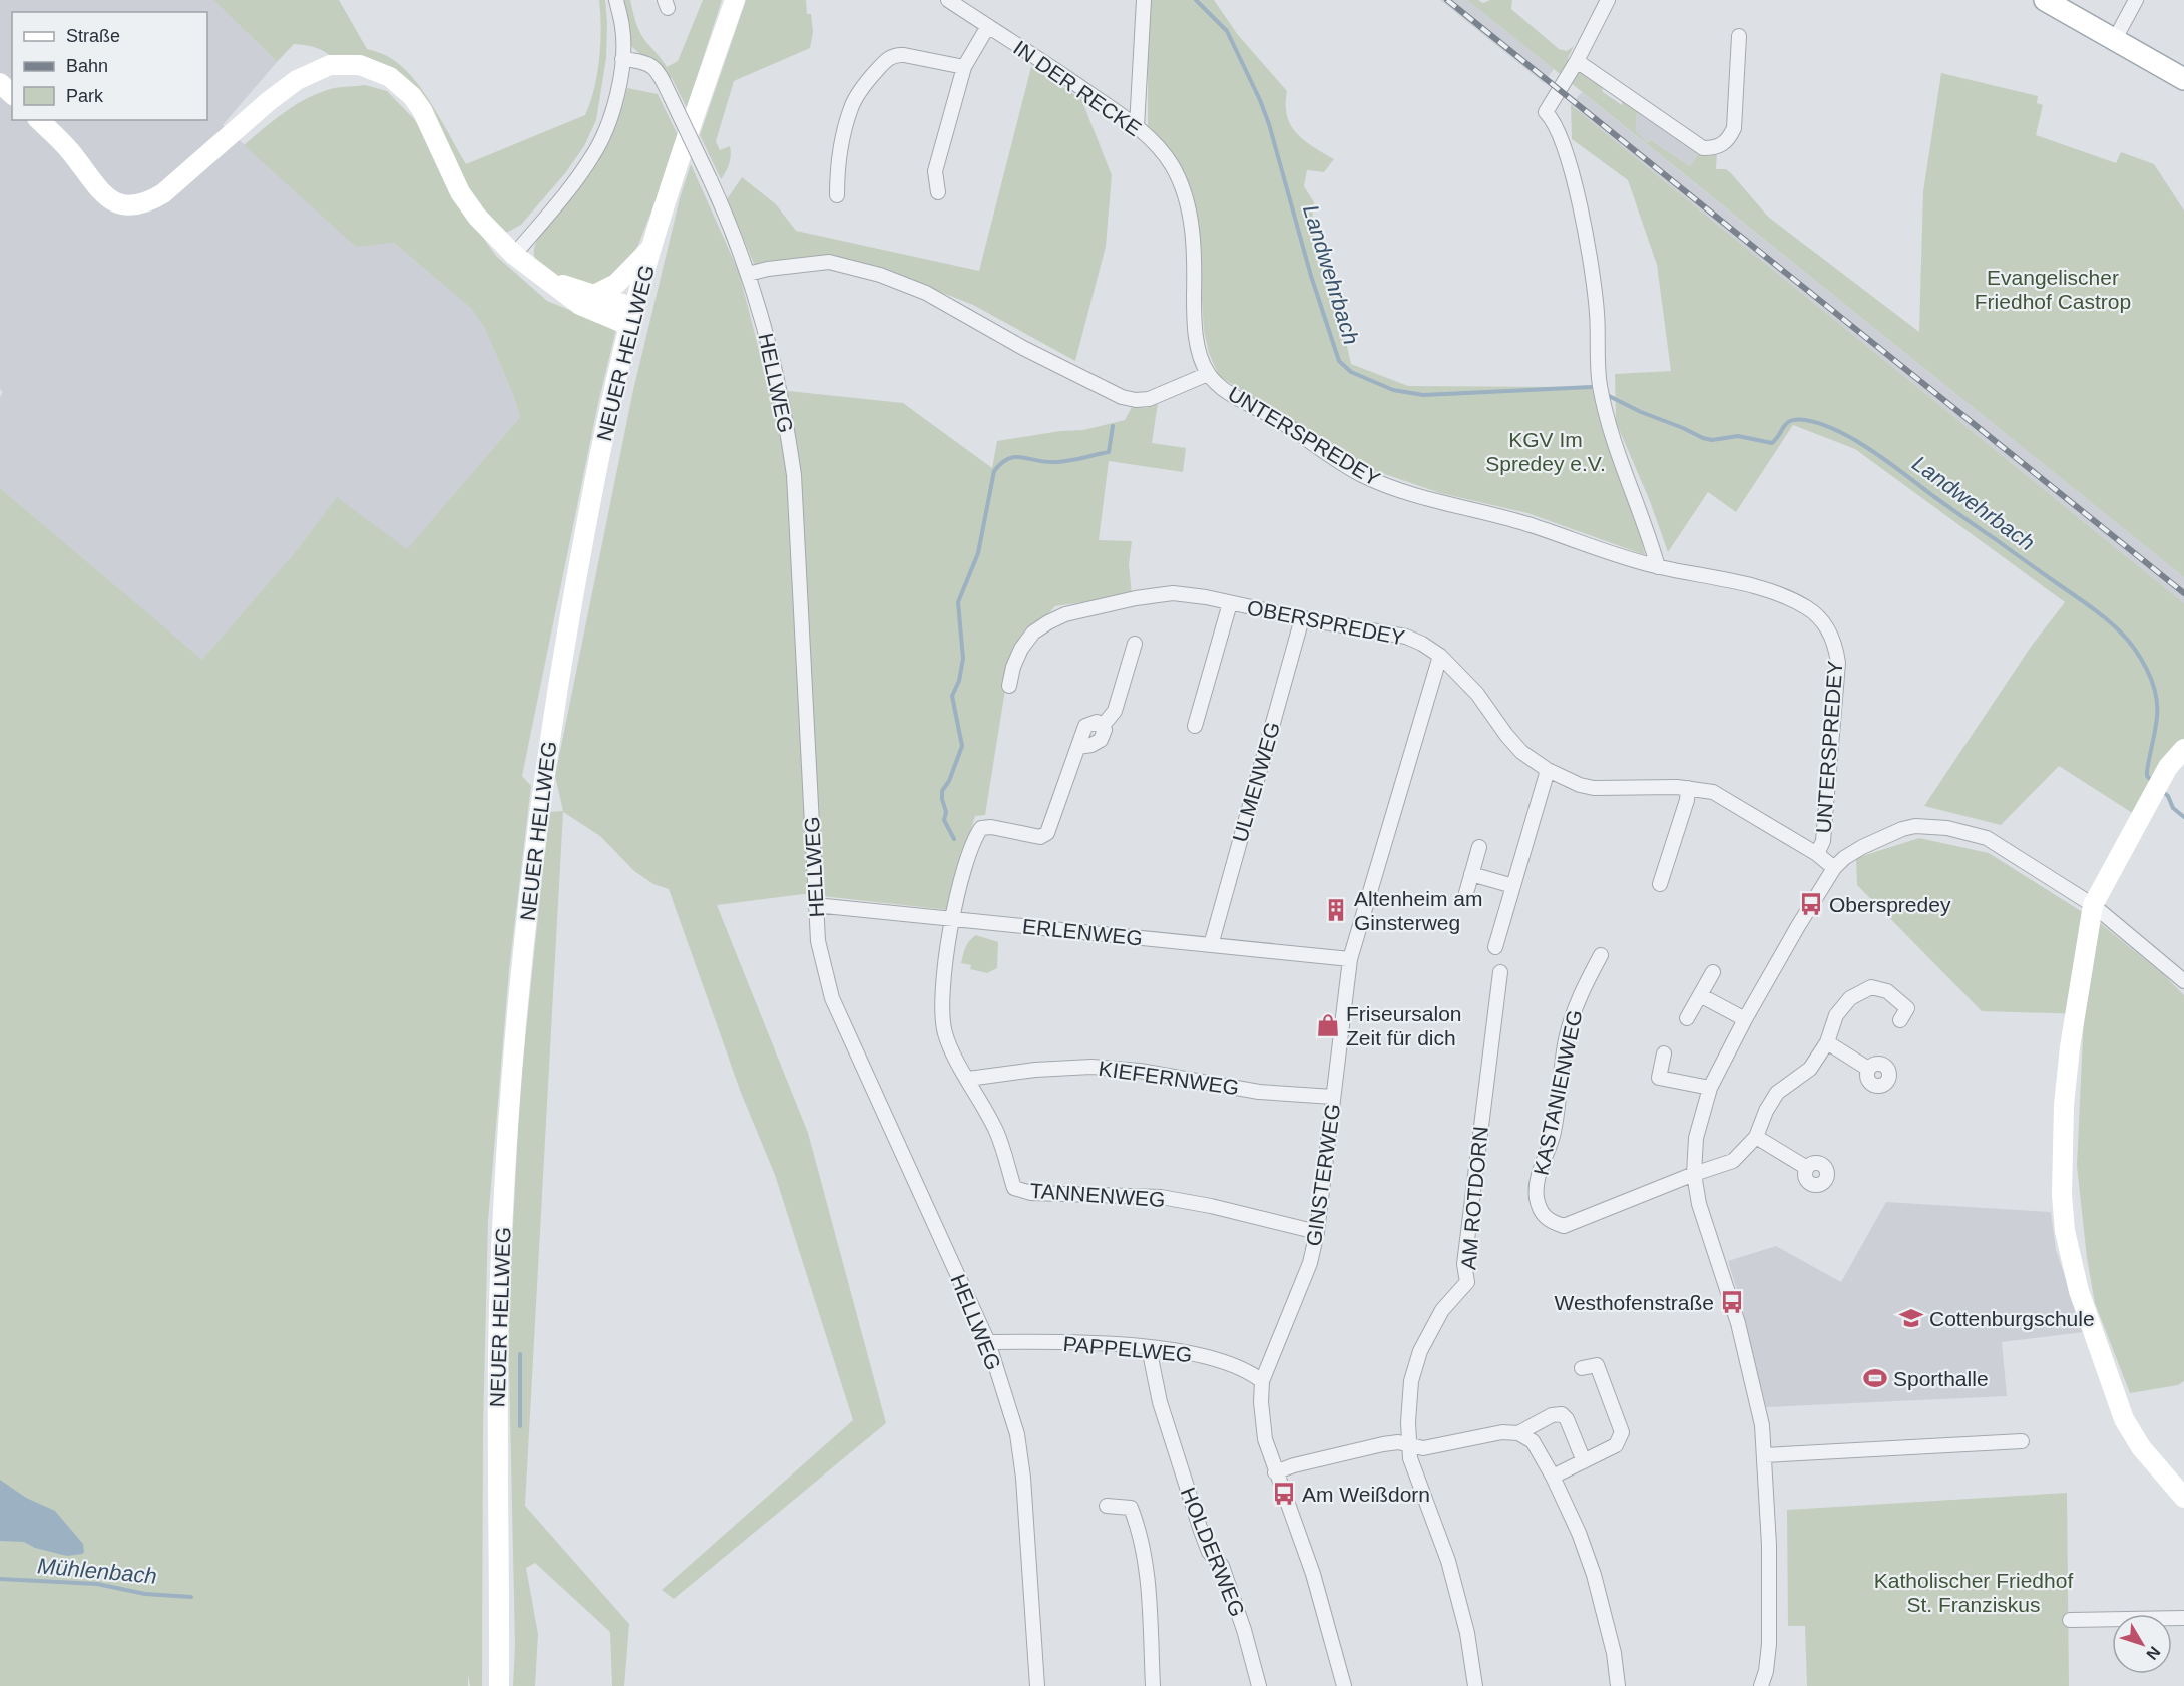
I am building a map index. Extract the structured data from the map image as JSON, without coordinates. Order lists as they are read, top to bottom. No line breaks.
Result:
{"streets":{"street":["IN DER RECKE","NEUER HELLWEG","HELLWEG","UNTERSPREDEY","OBERSPREDEY","ULMENWEG","ERLENWEG","KIEFERNWEG","KASTANIENWEG","GINSTERWEG","TANNENWEG","AM ROTDORN","PAPPELWEG","HOLDERWEG"]},"crossings":[["IN DER RECKE","UNTERSPREDEY"],["HELLWEG","UNTERSPREDEY"],["HELLWEG","ERLENWEG"],["HELLWEG","PAPPELWEG"],["UNTERSPREDEY","OBERSPREDEY"],["OBERSPREDEY","ULMENWEG"],["OBERSPREDEY","GINSTERWEG"],["ULMENWEG","ERLENWEG"],["ERLENWEG","GINSTERWEG"],["ERLENWEG","TANNENWEG"],["KIEFERNWEG","GINSTERWEG"],["KIEFERNWEG","TANNENWEG"],["GINSTERWEG","TANNENWEG"],["GINSTERWEG","PAPPELWEG"],["PAPPELWEG","HOLDERWEG"]],"water":["Landwehrbach","Mühlenbach"],"parks":["Evangelischer Friedhof Castrop","KGV Im Spredey e.V.","Katholischer Friedhof St. Franziskus"],"places":{"bus stop":["Oberspredey","Westhofenstraße","Am Weißdorn"],"building":["Altenheim am Ginsterweg"],"shop":["Friseursalon Zeit für dich"],"school or university":["Cottenburgschule"],"sports":["Sporthalle"]},"legend":["Straße","Bahn","Park"],"north":"bottom right"}
